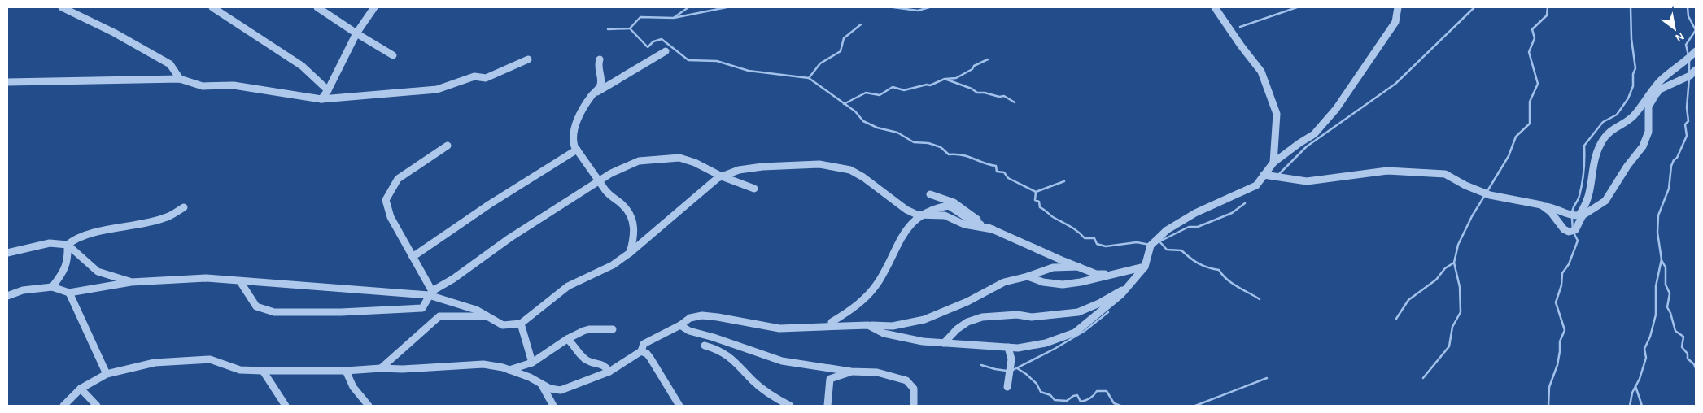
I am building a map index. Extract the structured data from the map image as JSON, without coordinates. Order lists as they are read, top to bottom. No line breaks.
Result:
{"north":"bottom right"}
